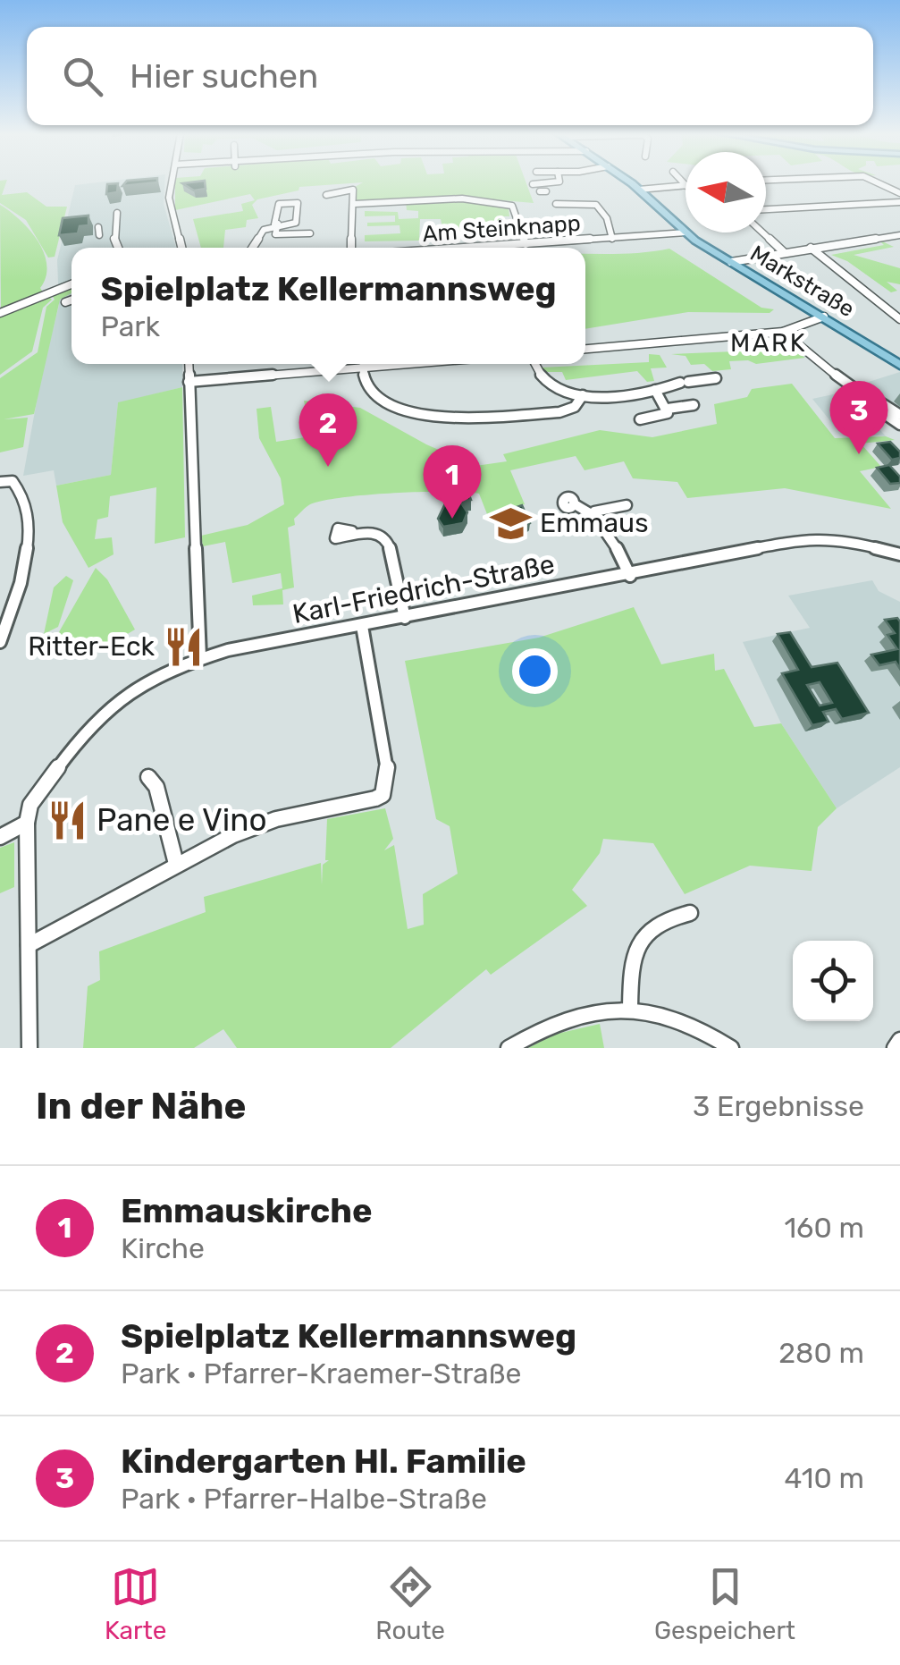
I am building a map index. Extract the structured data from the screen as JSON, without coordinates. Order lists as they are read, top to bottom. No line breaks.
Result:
{"streets":{"main road":["Markstraße"],"street":["Am Steinknapp","Karl-Friedrich-Straße"]},"crossings":[["Am Steinknapp","Markstraße"]],"districts":["MARK"],"places":{"school or university":["Emmaus"],"restaurant":["Ritter-Eck","Pane e Vino"]},"north":"left","page":{"search":"Hier suchen","popup":["Spielplatz Kellermannsweg","Park"],"pins":["3","2","1"],"heading":["In der Nähe","3 Ergebnisse"],"list":[{"mark":"1","name":"Emmauskirche","note":"Kirche","value":"160 m"},{"mark":"2","name":"Spielplatz Kellermannsweg","note":"Park · Pfarrer-Kraemer-Straße","value":"280 m"},{"mark":"3","name":"Kindergarten Hl. Familie","note":"Park · Pfarrer-Halbe-Straße","value":"410 m"}],"nav":["Karte","Route","Gespeichert"]}}
